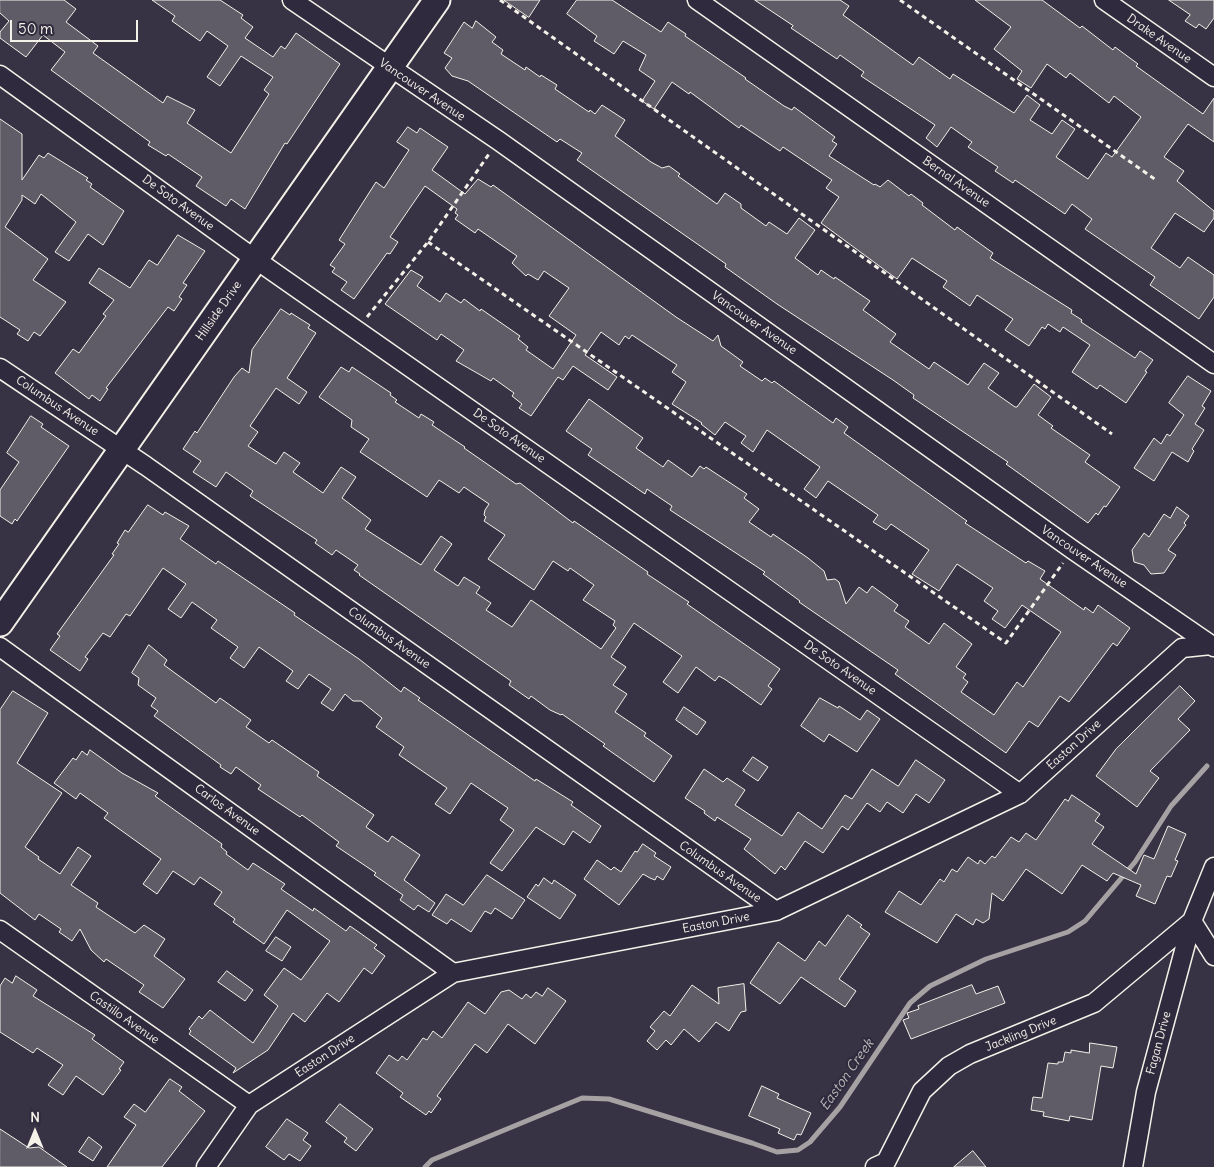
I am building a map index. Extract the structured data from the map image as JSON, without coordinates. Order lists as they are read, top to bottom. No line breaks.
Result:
{"streets":{"main road":["Hillside Drive"],"street":["Drake Avenue","Vancouver Avenue","Bernal Avenue","De Soto Avenue","Columbus Avenue","Easton Drive","Carlos Avenue","Castillo Avenue","Jackling Drive","Fagan Drive"]},"crossings":[["Vancouver Avenue","Hillside Drive"],["Vancouver Avenue","Easton Drive"],["De Soto Avenue","Hillside Drive"],["De Soto Avenue","Easton Drive"],["Hillside Drive","Columbus Avenue"],["Columbus Avenue","Easton Drive"],["Easton Drive","Carlos Avenue"],["Easton Drive","Castillo Avenue"],["Jackling Drive","Fagan Drive"]],"water":["Easton Creek"],"scale_bar":"50 m","north":"top"}
